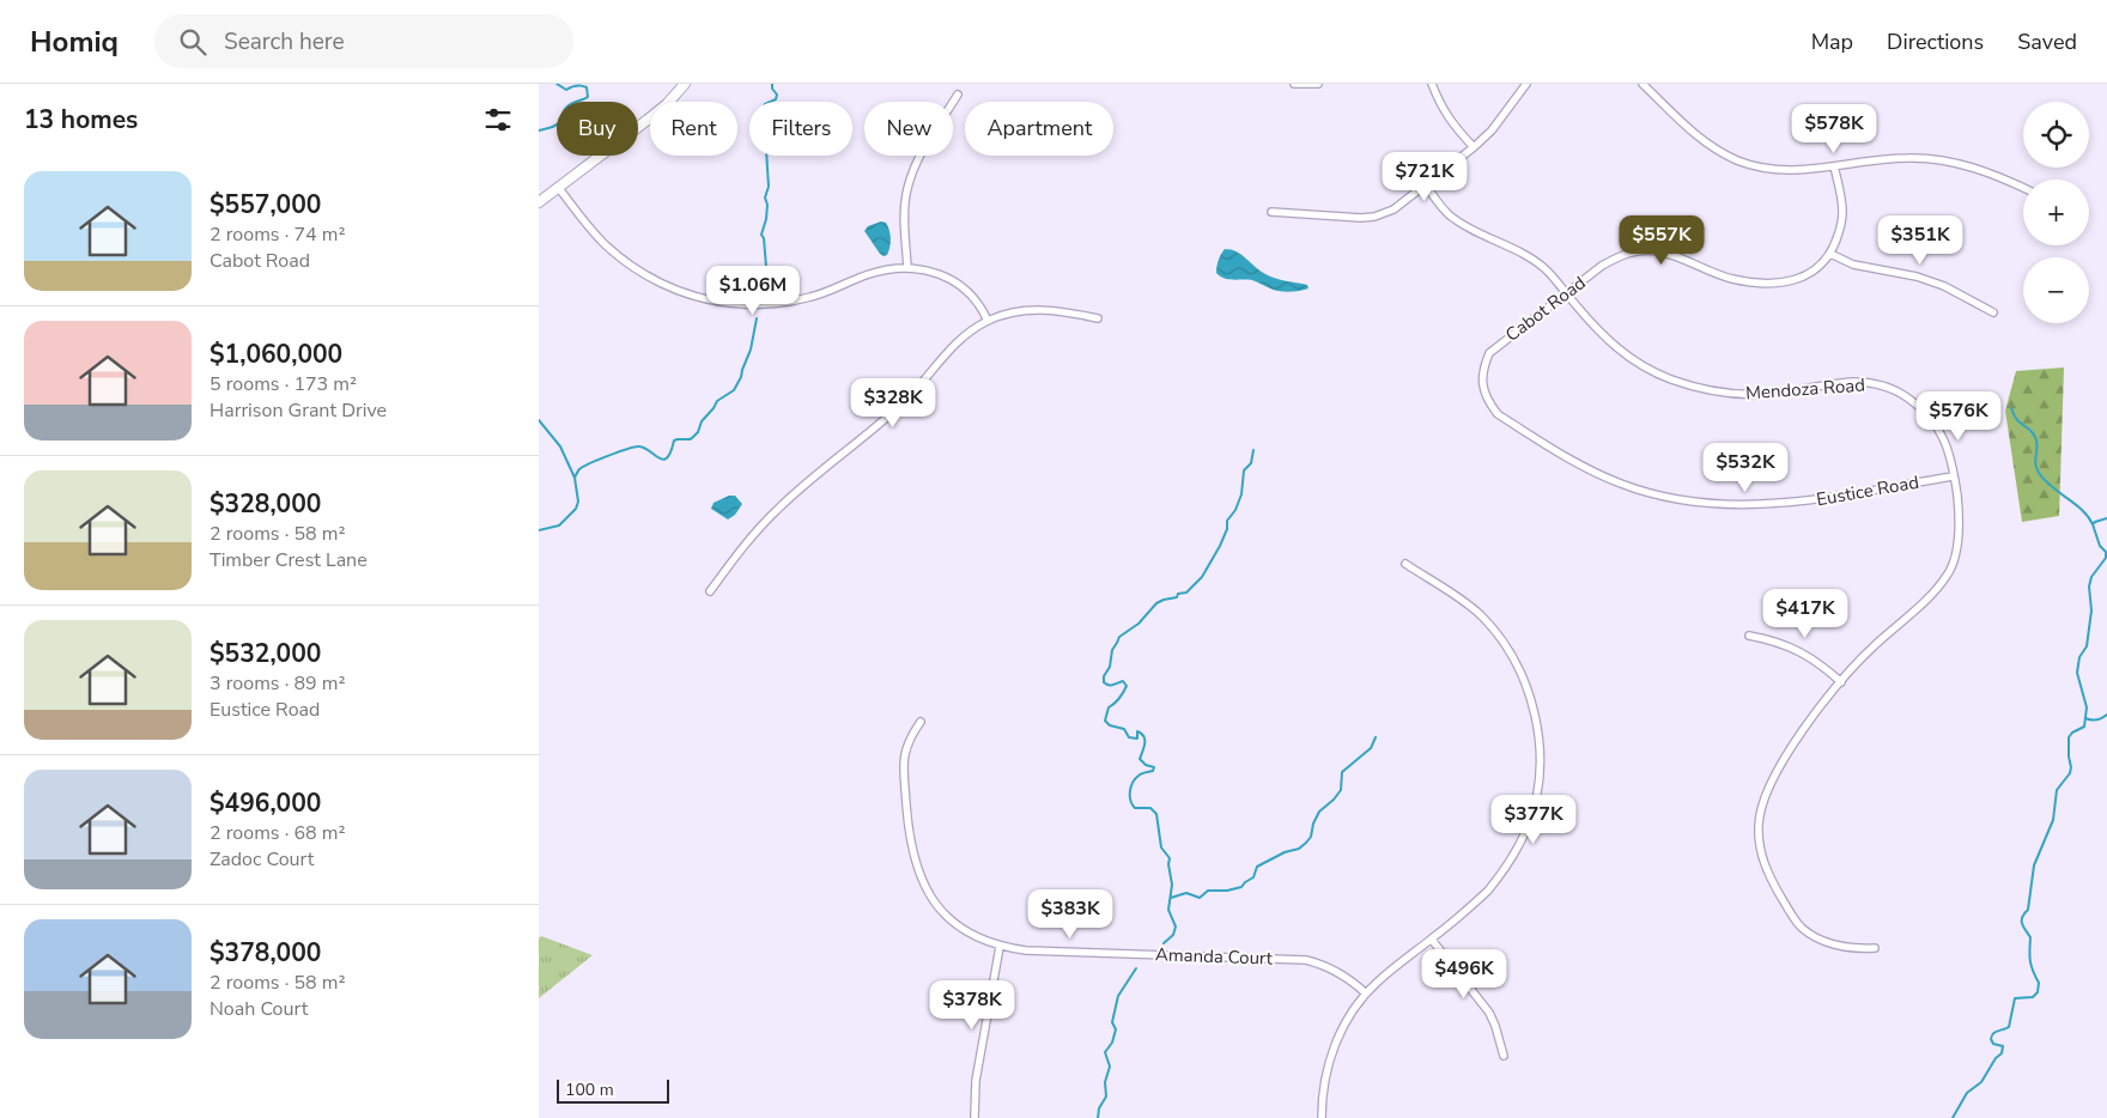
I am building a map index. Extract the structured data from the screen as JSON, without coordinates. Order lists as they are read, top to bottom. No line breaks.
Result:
{"streets":{"street":["Cabot Road","Mendoza Road","Eustice Road","Amanda Court"]},"crossings":[["Cabot Road","Mendoza Road"],["Cabot Road","Eustice Road"],["Mendoza Road","Eustice Road"]],"scale_bar":"100 m","page":{"header":"Homiq","search":"Search here","nav":["Map","Directions","Saved"],"heading":"13 homes","map_buttons":["+","−"],"chip":["Buy","Rent","Filters","New","Apartment"],"price":["$578K","$721K","$557K","$351K","$1.06M","$328K","$576K","$532K","$417K","$377K","$383K","$496K","$378K"],"list":[{"name":"$557,000","note":"2 rooms · 74 m² · Cabot Road"},{"name":"$1,060,000","note":"5 rooms · 173 m² · Harrison Grant Drive"},{"name":"$328,000","note":"2 rooms · 58 m² · Timber Crest Lane"},{"name":"$532,000","note":"3 rooms · 89 m² · Eustice Road"},{"name":"$496,000","note":"2 rooms · 68 m² · Zadoc Court"},{"name":"$378,000","note":"2 rooms · 58 m² · Noah Court"}],"scale":"100 m"}}
